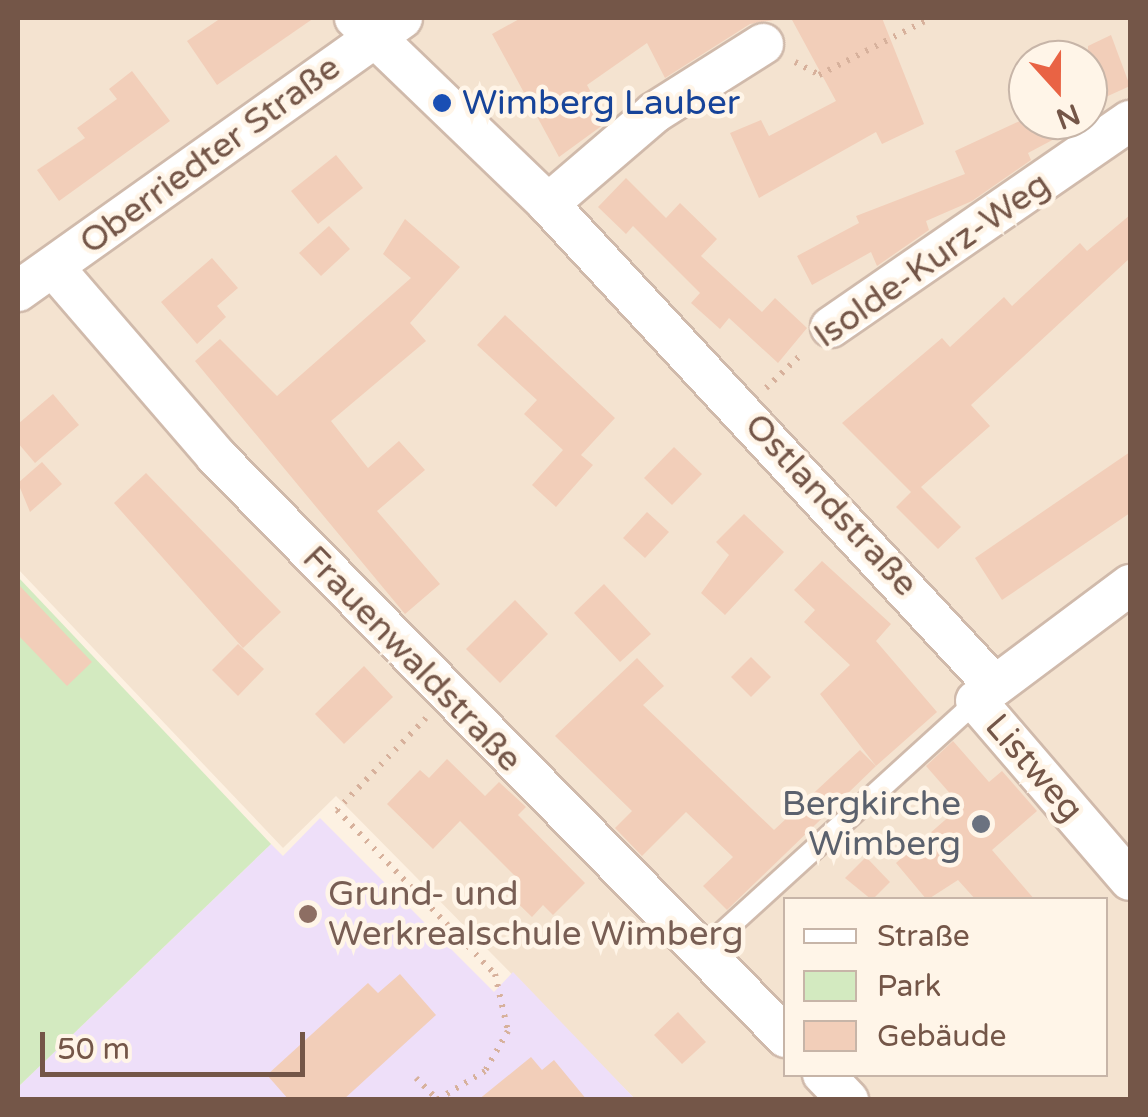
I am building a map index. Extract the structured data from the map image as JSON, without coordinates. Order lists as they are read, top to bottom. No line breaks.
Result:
{"streets":{"street":["Oberriedter Straße","Isolde-Kurz-Weg","Ostlandstraße","Frauenwaldstraße","Listweg"]},"crossings":[["Oberriedter Straße","Ostlandstraße"],["Oberriedter Straße","Frauenwaldstraße"],["Isolde-Kurz-Weg","Ostlandstraße"],["Ostlandstraße","Listweg"]],"places":["Wimberg Lauber","Bergkirche Wimberg","Grund- und Werkrealschule Wimberg"],"legend":["Straße","Park","Gebäude"],"scale_bar":"50 m","north":"bottom"}
